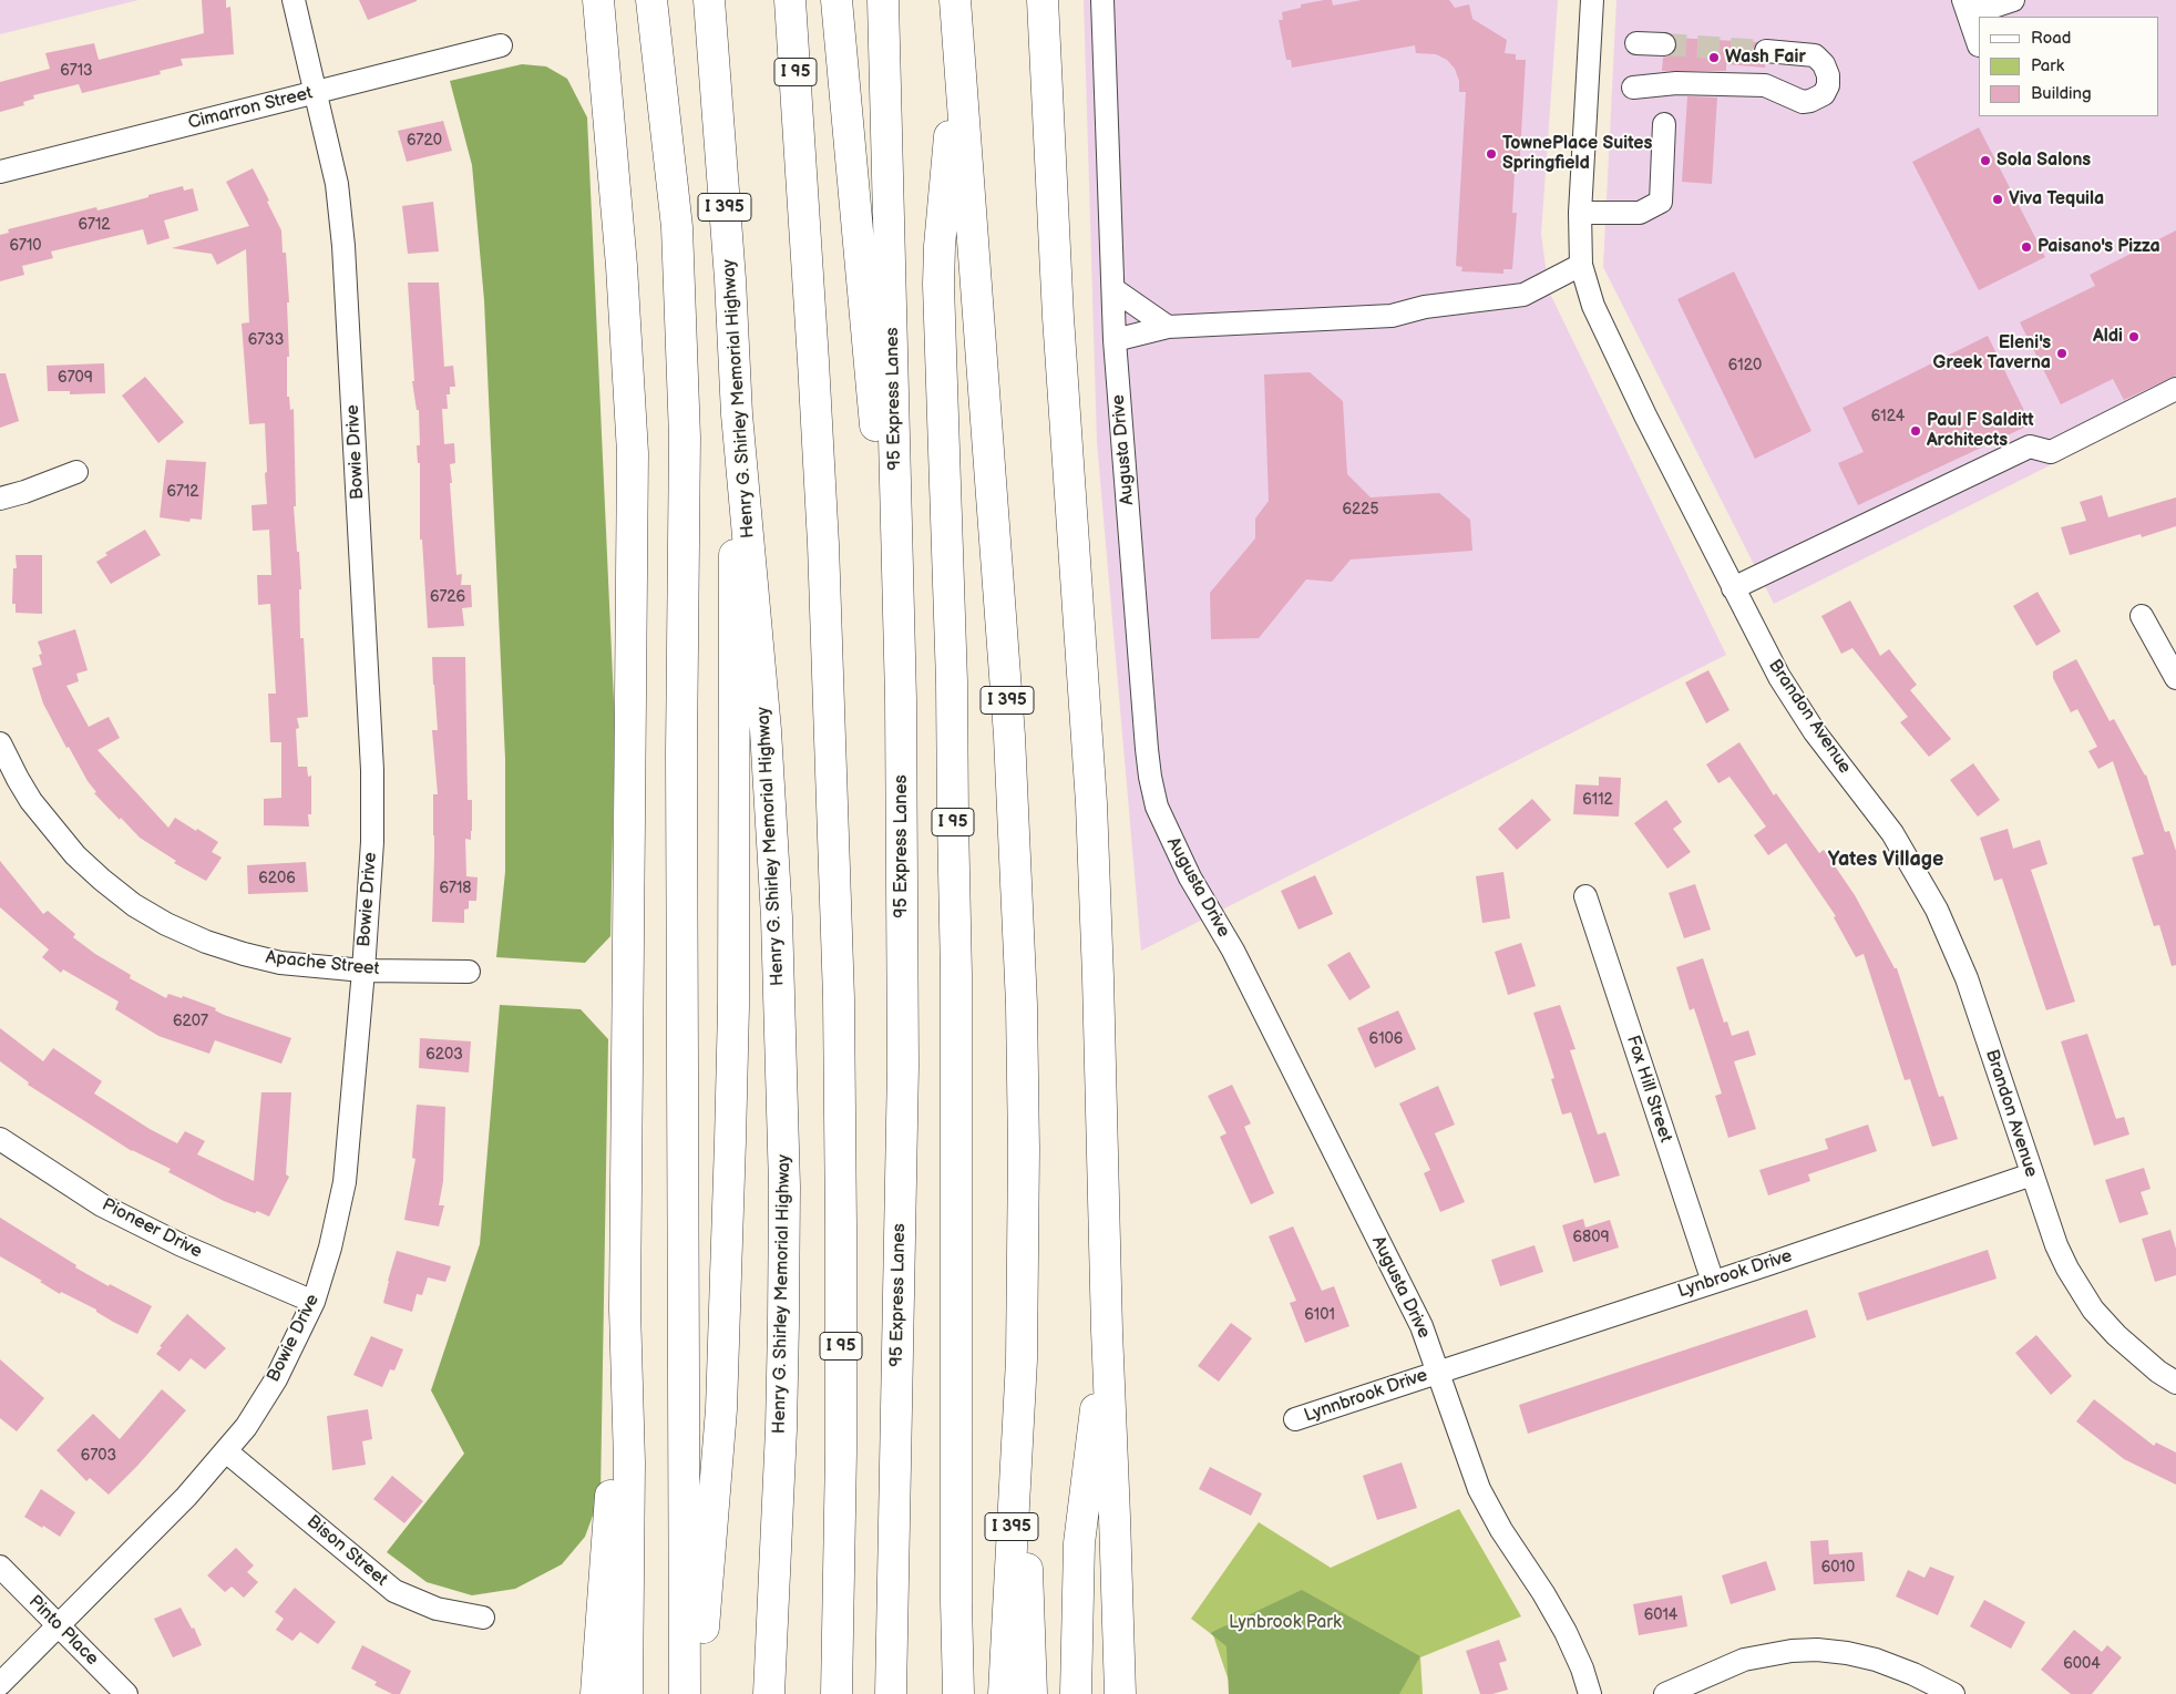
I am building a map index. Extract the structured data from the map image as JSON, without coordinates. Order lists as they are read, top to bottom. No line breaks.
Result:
{"streets":{"highway":["I 95","I 395","Henry G. Shirley Memorial Highway","95 Express Lanes"],"street":["Cimarron Street","Augusta Drive","Bowie Drive","Brandon Avenue","Apache Street","Fox Hill Street","Pioneer Drive","Lynbrook Drive","Lynnbrook Drive","Bison Street","Pinto Place"]},"crossings":[["I 95","I 395"],["Cimarron Street","Bowie Drive"],["Augusta Drive","Lynbrook Drive"],["Augusta Drive","Lynnbrook Drive"],["Bowie Drive","Apache Street"],["Bowie Drive","Pioneer Drive"],["Bowie Drive","Bison Street"],["Bowie Drive","Pinto Place"],["Brandon Avenue","Lynbrook Drive"],["Fox Hill Street","Lynbrook Drive"],["Lynbrook Drive","Lynnbrook Drive"]],"districts":["Yates Village"],"parks":["Lynbrook Park"],"places":["Wash Fair","TownePlace Suites Springfield","Sola Salons","Viva Tequila","Paisano's Pizza","Aldi","Eleni's Greek Taverna","Paul F Salditt Architects"],"house_numbers":["6713","6720","6712","6710","6733","6120","6709","6124","6712","6225","6726","6112","6206","6718","6207","6106","6203","6809","6101","6703","6010","6014","6004"],"legend":["Road","Park","Building"]}
